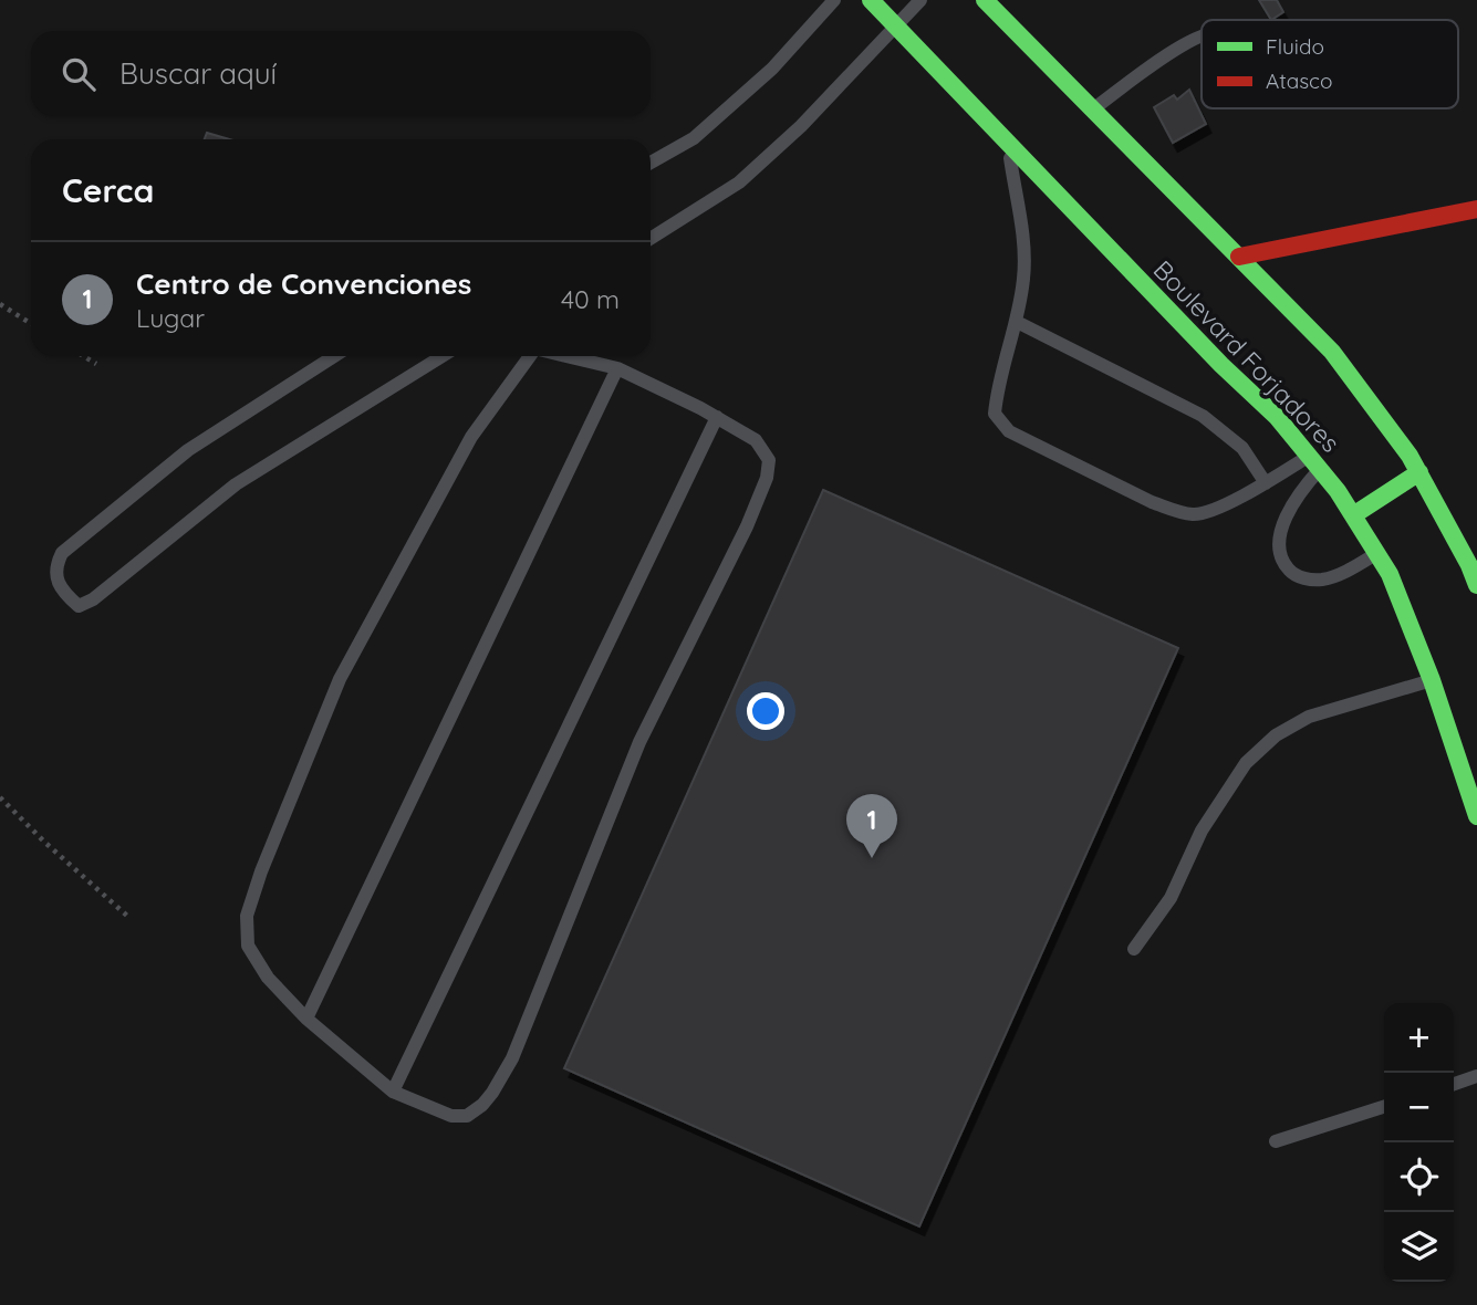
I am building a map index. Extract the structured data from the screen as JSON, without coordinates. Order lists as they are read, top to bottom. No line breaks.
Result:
{"streets":{"main road":["Boulevard Forjadores"]},"legend":["Fluido","Atasco"],"page":{"search":"Buscar aquí","heading":"Cerca","list":[{"mark":"1","name":"Centro de Convenciones","note":"Lugar","value":"40 m"}],"pins":"1","map_buttons":["+","−"]}}
